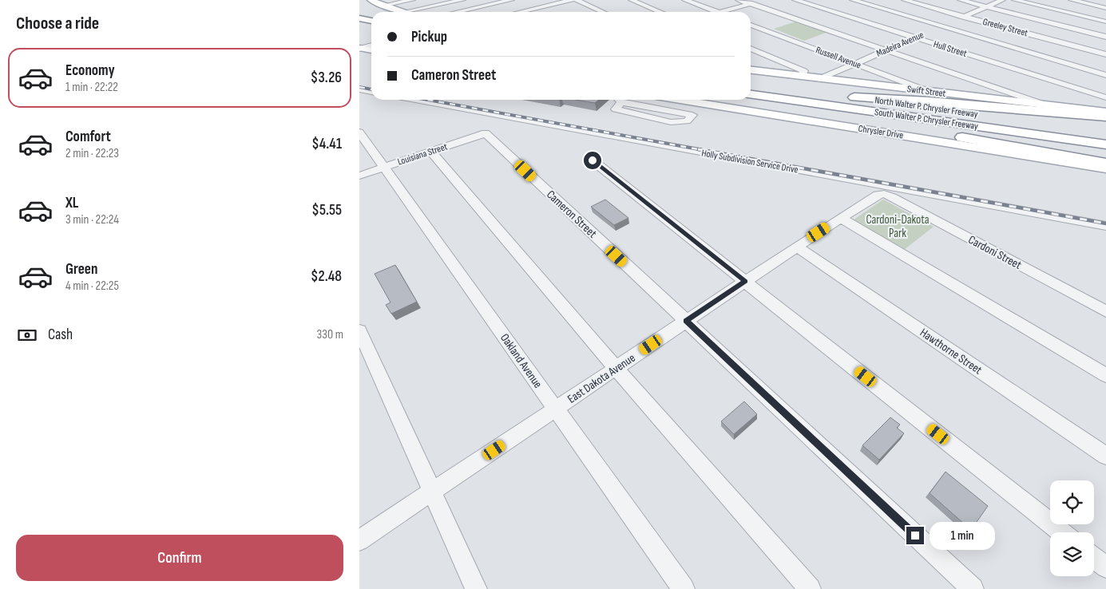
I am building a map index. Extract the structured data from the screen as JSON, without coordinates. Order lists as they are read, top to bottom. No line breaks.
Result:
{"streets":{"highway":["North Walter P. Chrysler Freeway","South Walter P. Chrysler Freeway"],"main road":["Swift Street","Chrysler Drive"],"street":["Greeley Street","Madeira Avenue","Hull Street","Russell Avenue","Louisiana Street","Holly Subdivision Service Drive","Cameron Street","Cardoni Street","Hawthorne Street","Oakland Avenue","East Dakota Avenue"]},"crossings":[["Greeley Street","Madeira Avenue"],["Madeira Avenue","Hull Street"],["Madeira Avenue","Russell Avenue"],["Madeira Avenue","Swift Street"],["Russell Avenue","Swift Street"],["Louisiana Street","Cameron Street"],["Louisiana Street","Oakland Avenue"],["Cameron Street","East Dakota Avenue"],["Cardoni Street","East Dakota Avenue"],["Hawthorne Street","East Dakota Avenue"],["Oakland Avenue","East Dakota Avenue"]],"parks":["Cardoni-Dakota Park"],"page":{"heading":"Choose a ride","banner":["Pickup","Cameron Street"],"list":[{"name":"Economy","note":"1 min · 22:22","value":"$3.26"},{"name":"Comfort","note":"2 min · 22:23","value":"$4.41"},{"name":"XL","note":"3 min · 22:24","value":"$5.55"},{"name":"Green","note":"4 min · 22:25","value":"$2.48"}],"pay":["Cash","330 m"],"bubble":"1 min","buttons":"Confirm"}}
